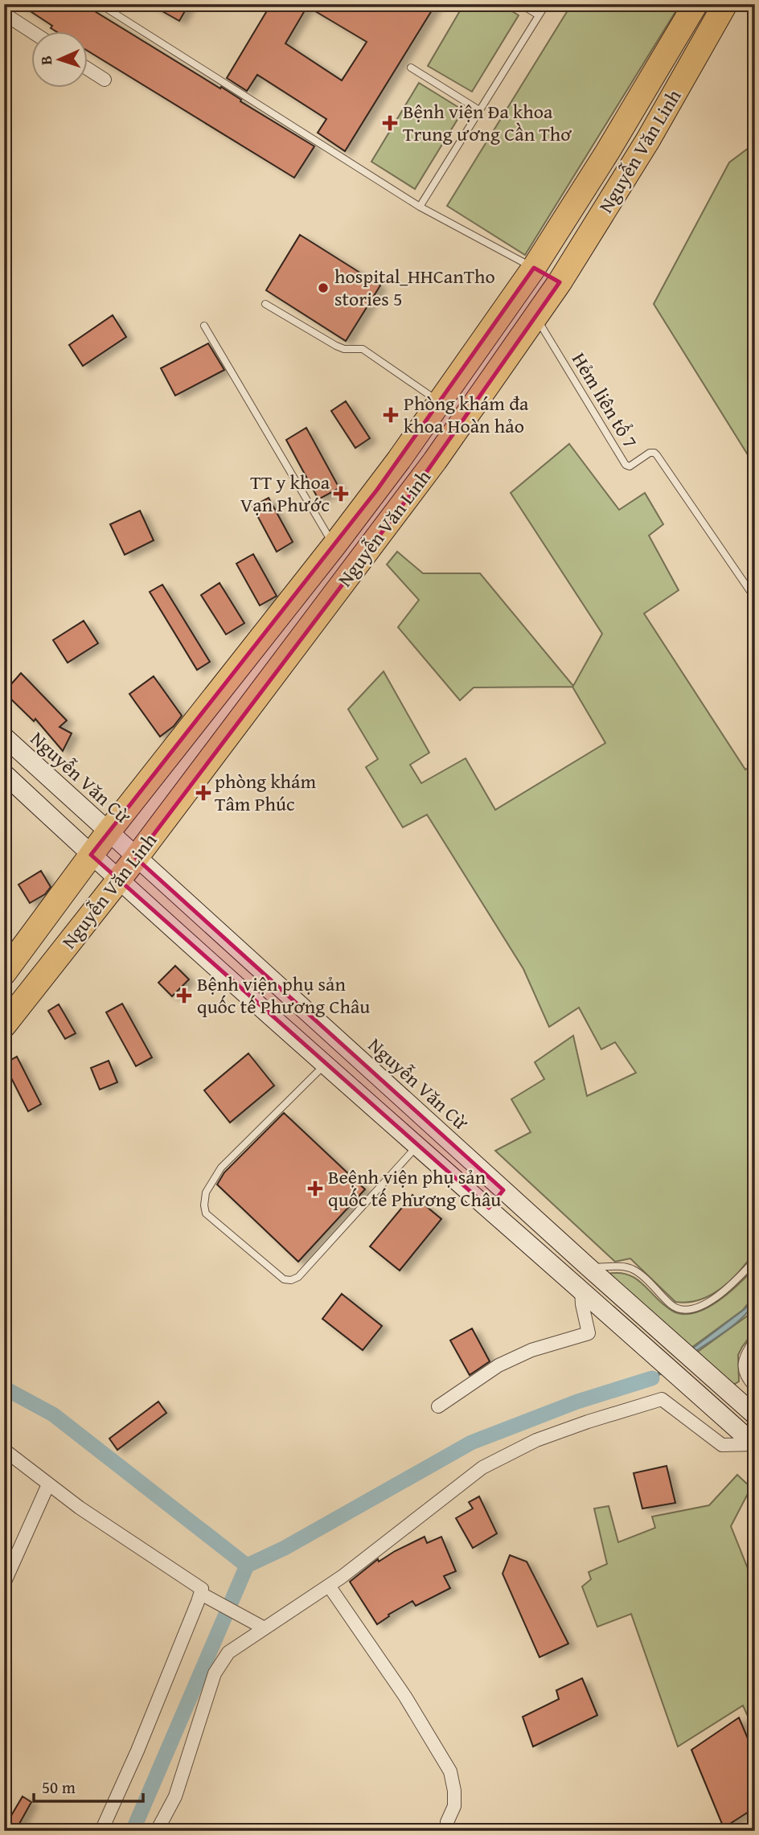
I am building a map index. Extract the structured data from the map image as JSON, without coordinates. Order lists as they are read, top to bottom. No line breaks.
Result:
{"streets":{"highway":["Nguyễn Văn Linh"],"main road":["Nguyễn Văn Cừ"],"lane":["Hẻm liên tổ 7"]},"crossings":[["Nguyễn Văn Linh","Hẻm liên tổ 7"],["Nguyễn Văn Linh","Nguyễn Văn Cừ"]],"places":{"health":["Bệnh viện Đa khoa Trung ương Cần Thơ","Phòng khám đa khoa Hoàn hảo","TT y khoa Vạn Phước","phòng khám Tâm Phúc","Bệnh viện phụ sản quốc tế Phương Châu","Beệnh viện phụ sản quốc tế Phương Châu"],"other":["hospital_HHCanTho stories 5"]},"scale_bar":"50 m","north":"left"}
